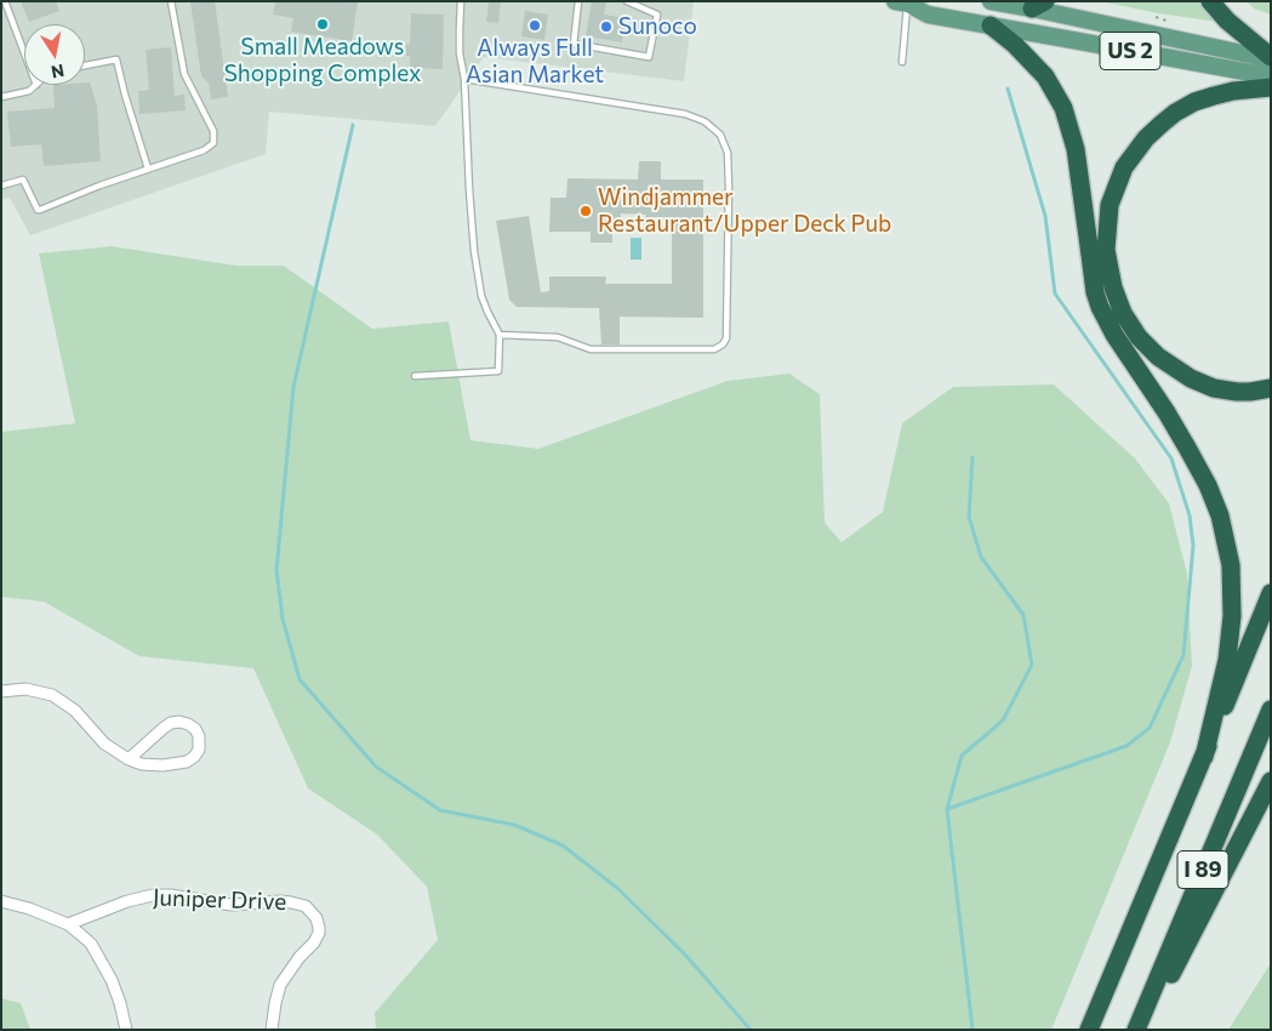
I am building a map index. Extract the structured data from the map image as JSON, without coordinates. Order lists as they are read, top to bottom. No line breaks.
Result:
{"streets":{"highway":["I 89"],"main road":["US 2"],"street":["Juniper Drive"]},"places":["Small Meadows Shopping Complex","Always Full Asian Market","Sunoco","Windjammer Restaurant/Upper Deck Pub"],"north":"bottom"}
